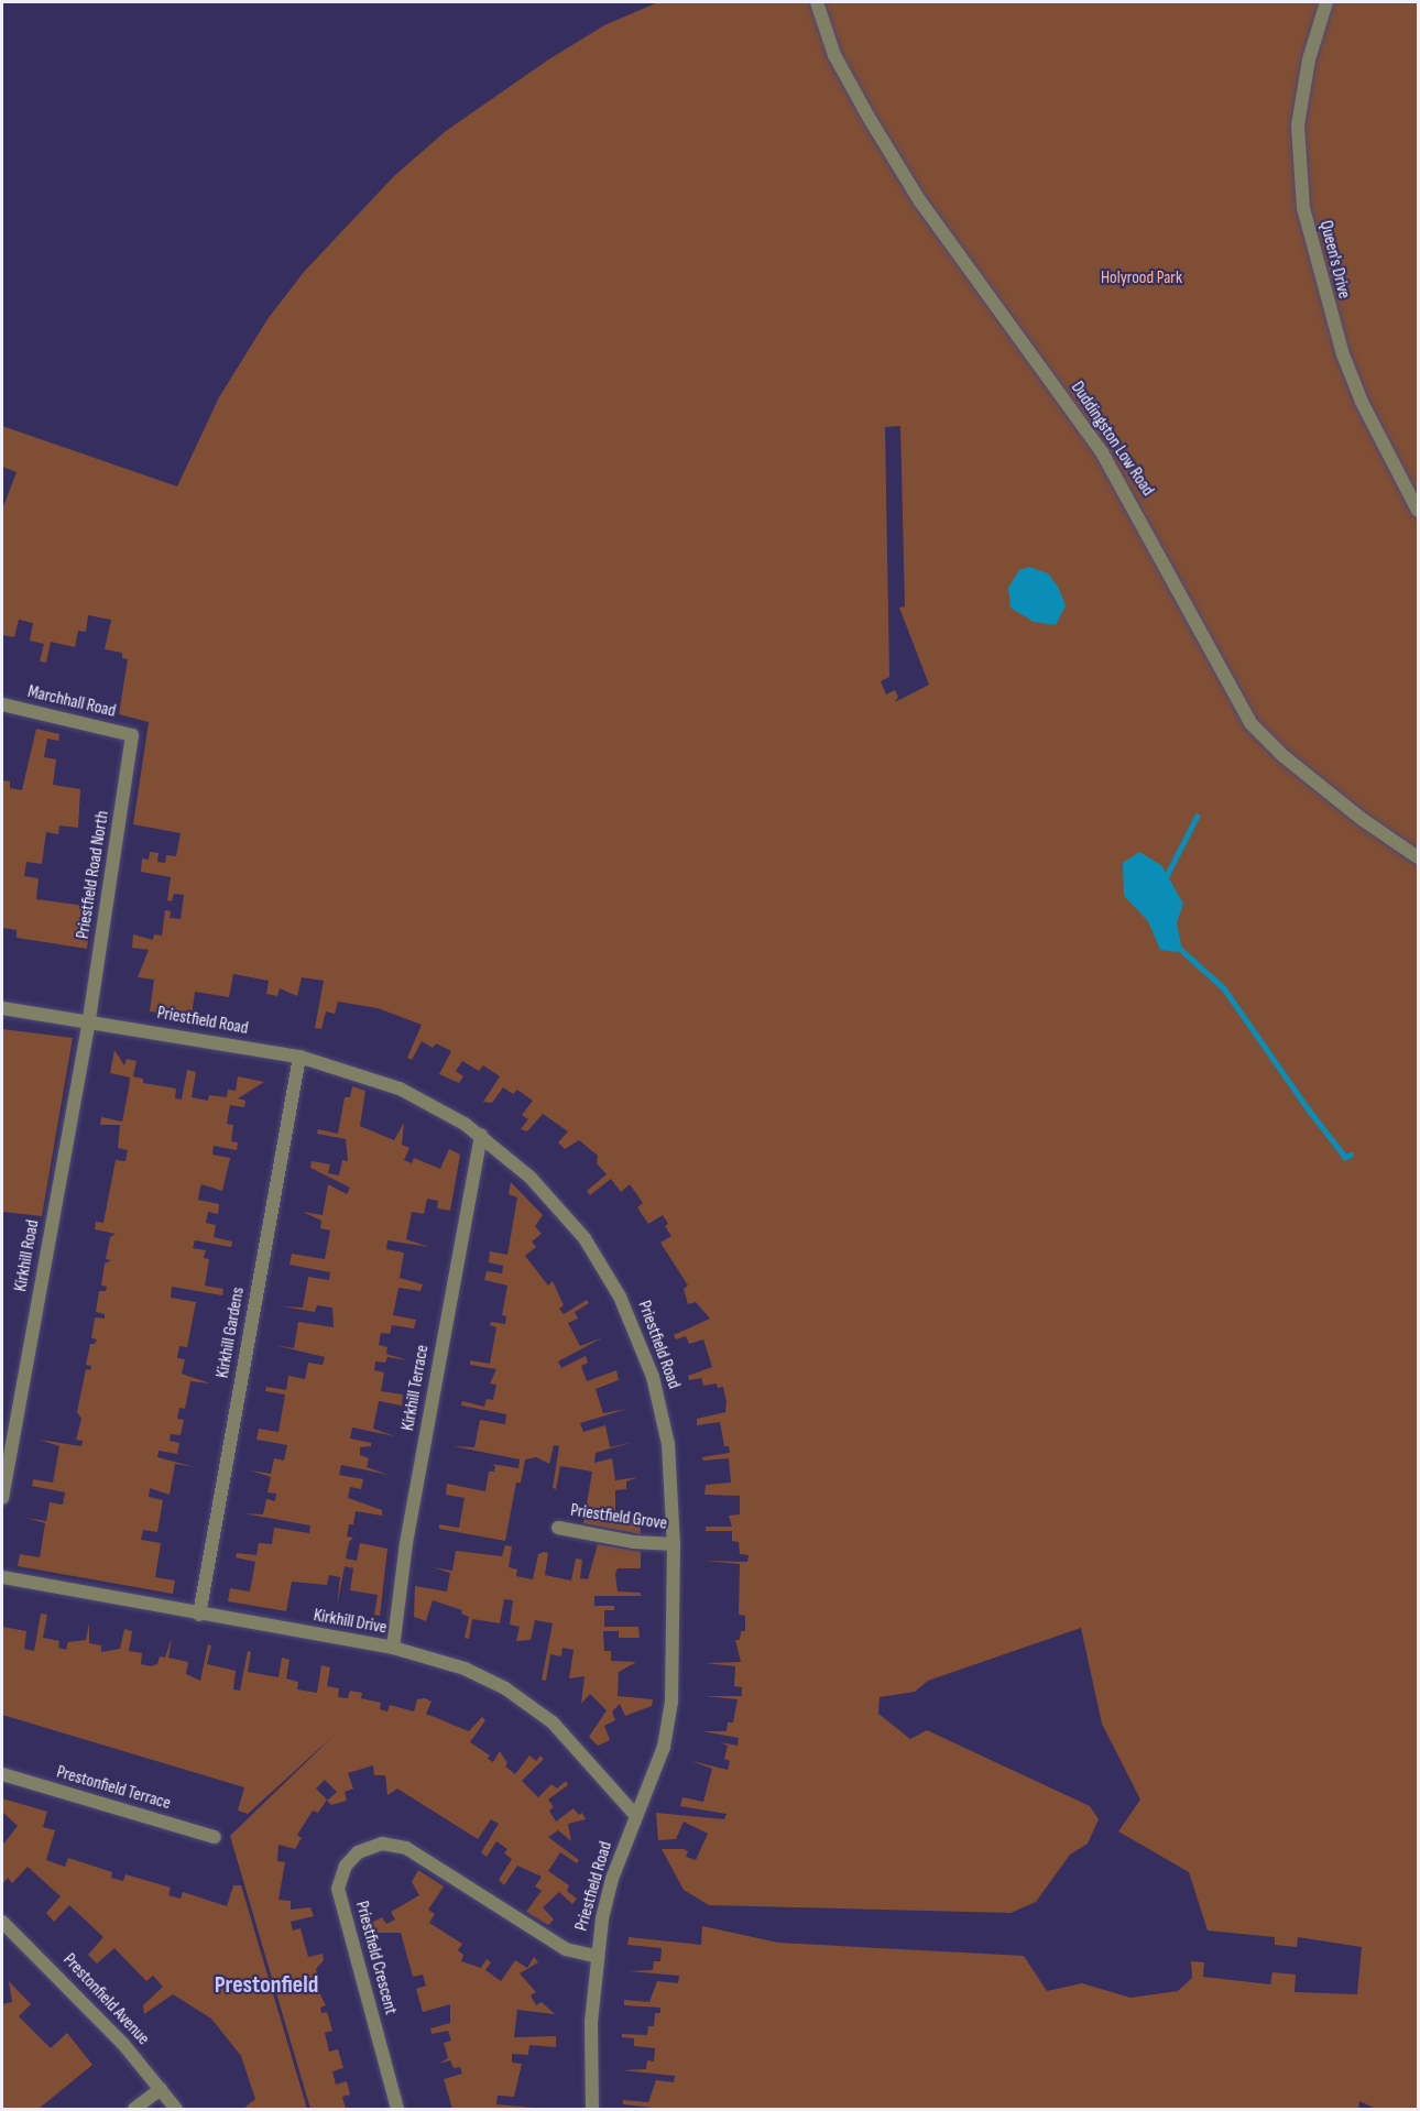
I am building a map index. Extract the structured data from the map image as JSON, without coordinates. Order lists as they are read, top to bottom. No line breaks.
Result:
{"streets":{"street":["Queen's Drive","Duddingston Low Road","Marchhall Road","Priestfield Road North","Priestfield Road","Kirkhill Road","Kirkhill Gardens","Kirkhill Terrace","Priestfield Grove","Kirkhill Drive","Prestonfield Terrace","Priestfield Crescent","Prestonfield Avenue"]},"crossings":[["Marchhall Road","Priestfield Road North"],["Priestfield Road North","Priestfield Road"],["Priestfield Road North","Kirkhill Road"],["Priestfield Road","Kirkhill Road"],["Priestfield Road","Kirkhill Gardens"],["Priestfield Road","Kirkhill Terrace"],["Priestfield Road","Priestfield Grove"],["Priestfield Road","Kirkhill Drive"],["Priestfield Road","Priestfield Crescent"],["Kirkhill Gardens","Kirkhill Drive"],["Kirkhill Terrace","Kirkhill Drive"]],"districts":["Prestonfield"],"parks":["Holyrood Park"]}
